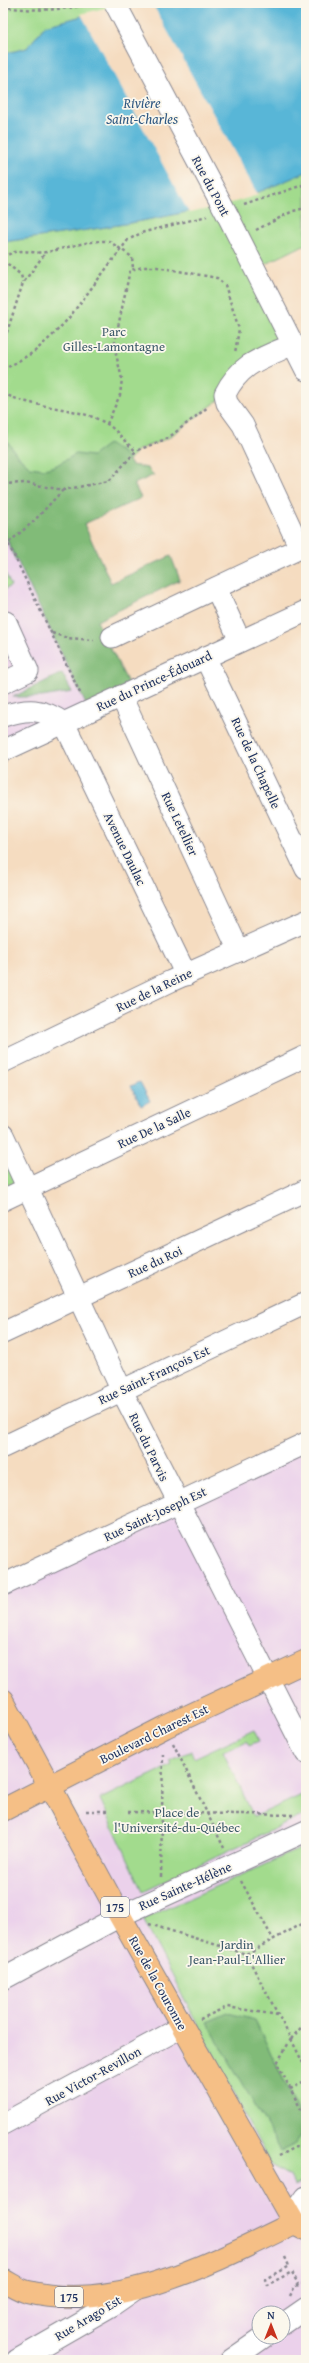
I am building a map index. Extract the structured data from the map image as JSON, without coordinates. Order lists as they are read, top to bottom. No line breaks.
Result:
{"streets":{"main road":["Boulevard Charest Est","175","Rue de la Couronne"],"street":["Rue du Pont","Rue du Prince-Édouard","Rue de la Chapelle","Rue Letellier","Avenue Daulac","Rue de la Reine","Rue De la Salle","Rue du Roi","Rue Saint-François Est","Rue du Parvis","Rue Saint-Joseph Est","Rue Sainte-Hélène","Rue Victor-Revillon","Rue Arago Est"]},"crossings":[["Rue du Prince-Édouard","Rue de la Chapelle"],["Rue du Prince-Édouard","Rue Letellier"],["Rue du Prince-Édouard","Avenue Daulac"],["Rue Letellier","Rue de la Reine"],["Avenue Daulac","Rue de la Reine"],["Rue De la Salle","Rue du Parvis"],["Rue du Roi","Rue du Parvis"],["Rue Saint-François Est","Rue du Parvis"],["Rue du Parvis","Rue Saint-Joseph Est"],["Rue du Parvis","Boulevard Charest Est"],["Boulevard Charest Est","Rue de la Couronne"],["Rue Sainte-Hélène","Rue de la Couronne"],["175","Rue de la Couronne"],["175","Rue Arago Est"],["Rue de la Couronne","Rue Victor-Revillon"]],"water":["Rivière Saint-Charles"],"parks":["Parc Gilles-Lamontagne","Place de l'Université-du-Québec","Jardin Jean-Paul-L'Allier"],"north":"top"}
